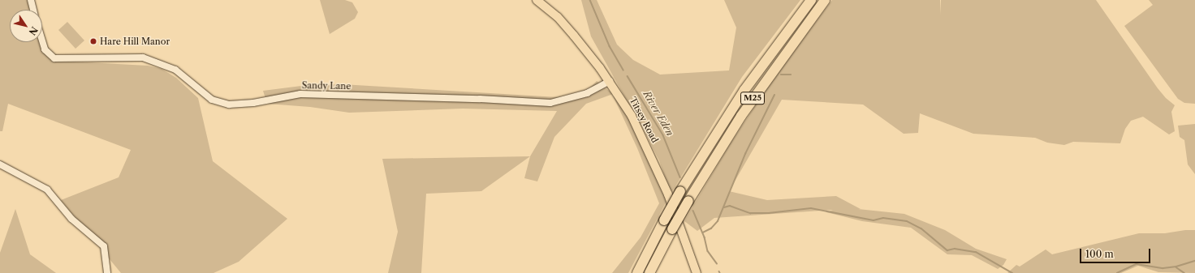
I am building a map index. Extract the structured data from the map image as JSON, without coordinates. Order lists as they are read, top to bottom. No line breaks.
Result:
{"streets":{"highway":["M25"],"main road":["Titsey Road"],"street":["Sandy Lane"]},"crossings":[["Sandy Lane","Titsey Road"]],"water":["River Eden"],"places":["Hare Hill Manor"],"scale_bar":"100 m","north":"bottom right"}
